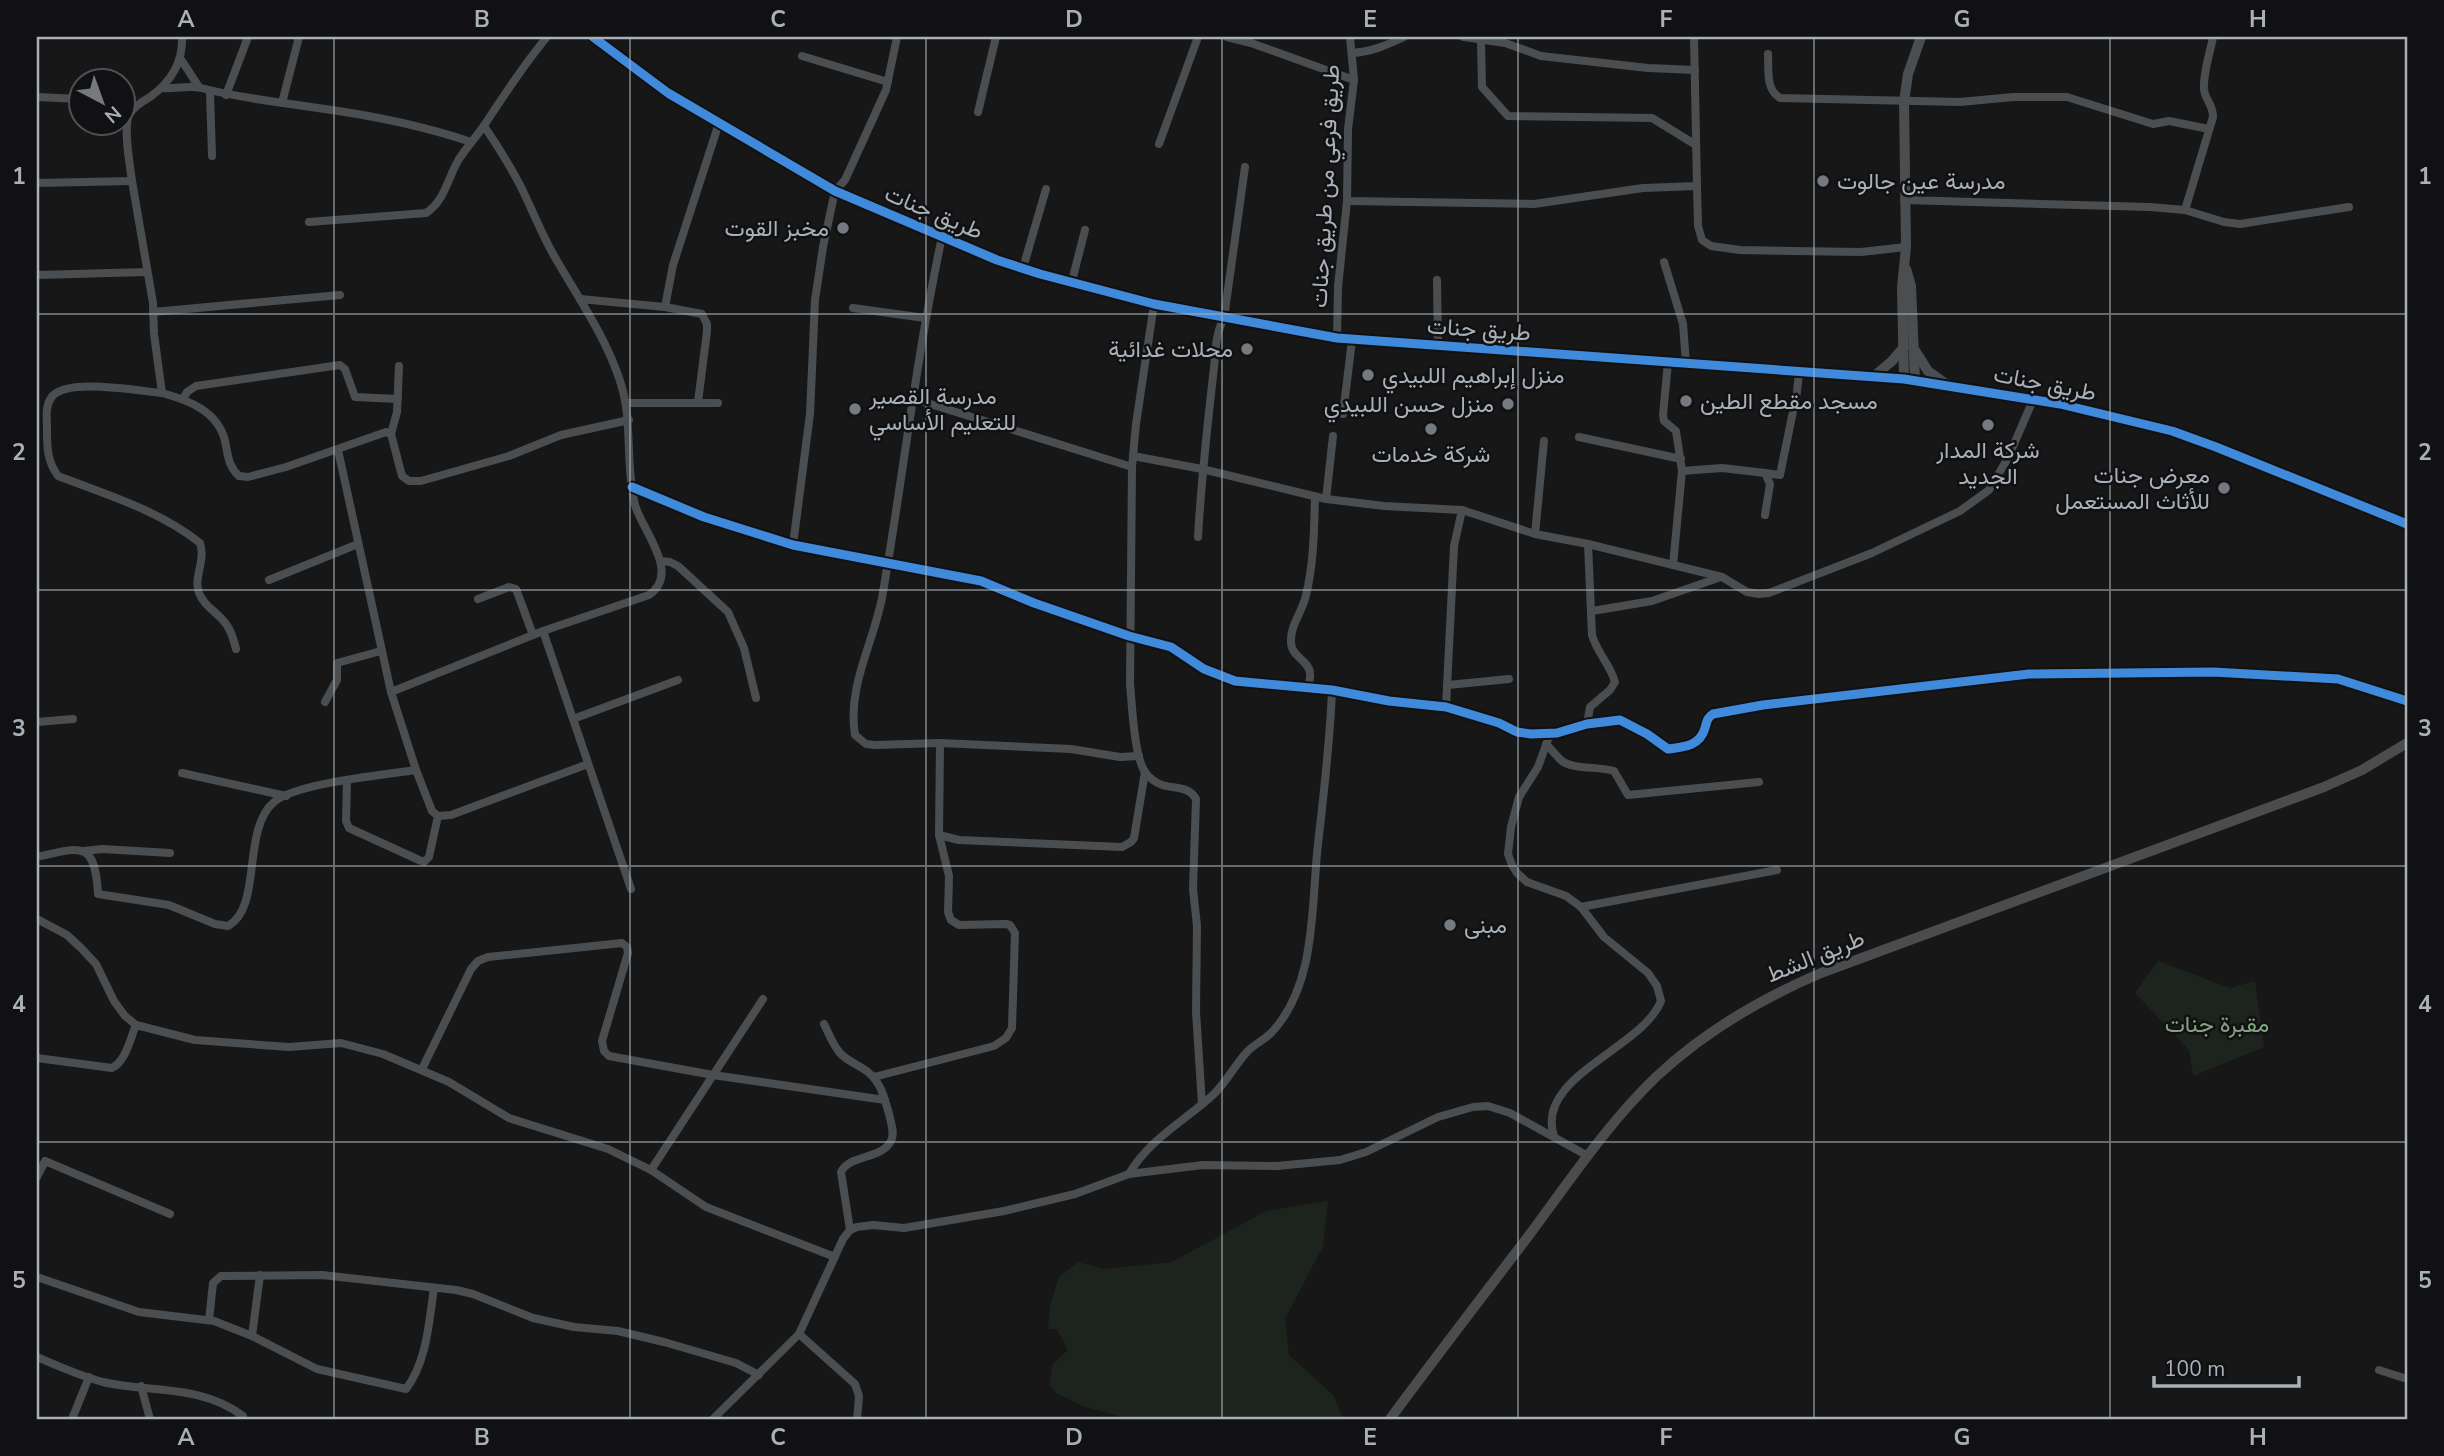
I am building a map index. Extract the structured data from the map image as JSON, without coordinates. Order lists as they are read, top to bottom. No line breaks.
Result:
{"streets":{"main road":["طريق الشط"],"street":["طريق فرعي من طريق جنات","طريق جنات"]},"crossings":[["طريق فرعي من طريق جنات","طريق جنات"]],"parks":["مقبرة جنات"],"places":["مدرسة عين جالوت","مخبز القوت","محلات غدائية","منزل إبراهيم اللبيدي","مسجد مقطع الطين","منزل حسن اللبيدي","مدرسة القصير للتعليم الأساسي","شركة المدار الجديد","شركة خدمات","معرض جنات للأثاث المستعمل","مبنى"],"scale_bar":"100 m","north":"bottom right","grid":{"columns":["A","B","C","D","E","F","G","H"],"rows":["1","2","3","4","5"]}}
